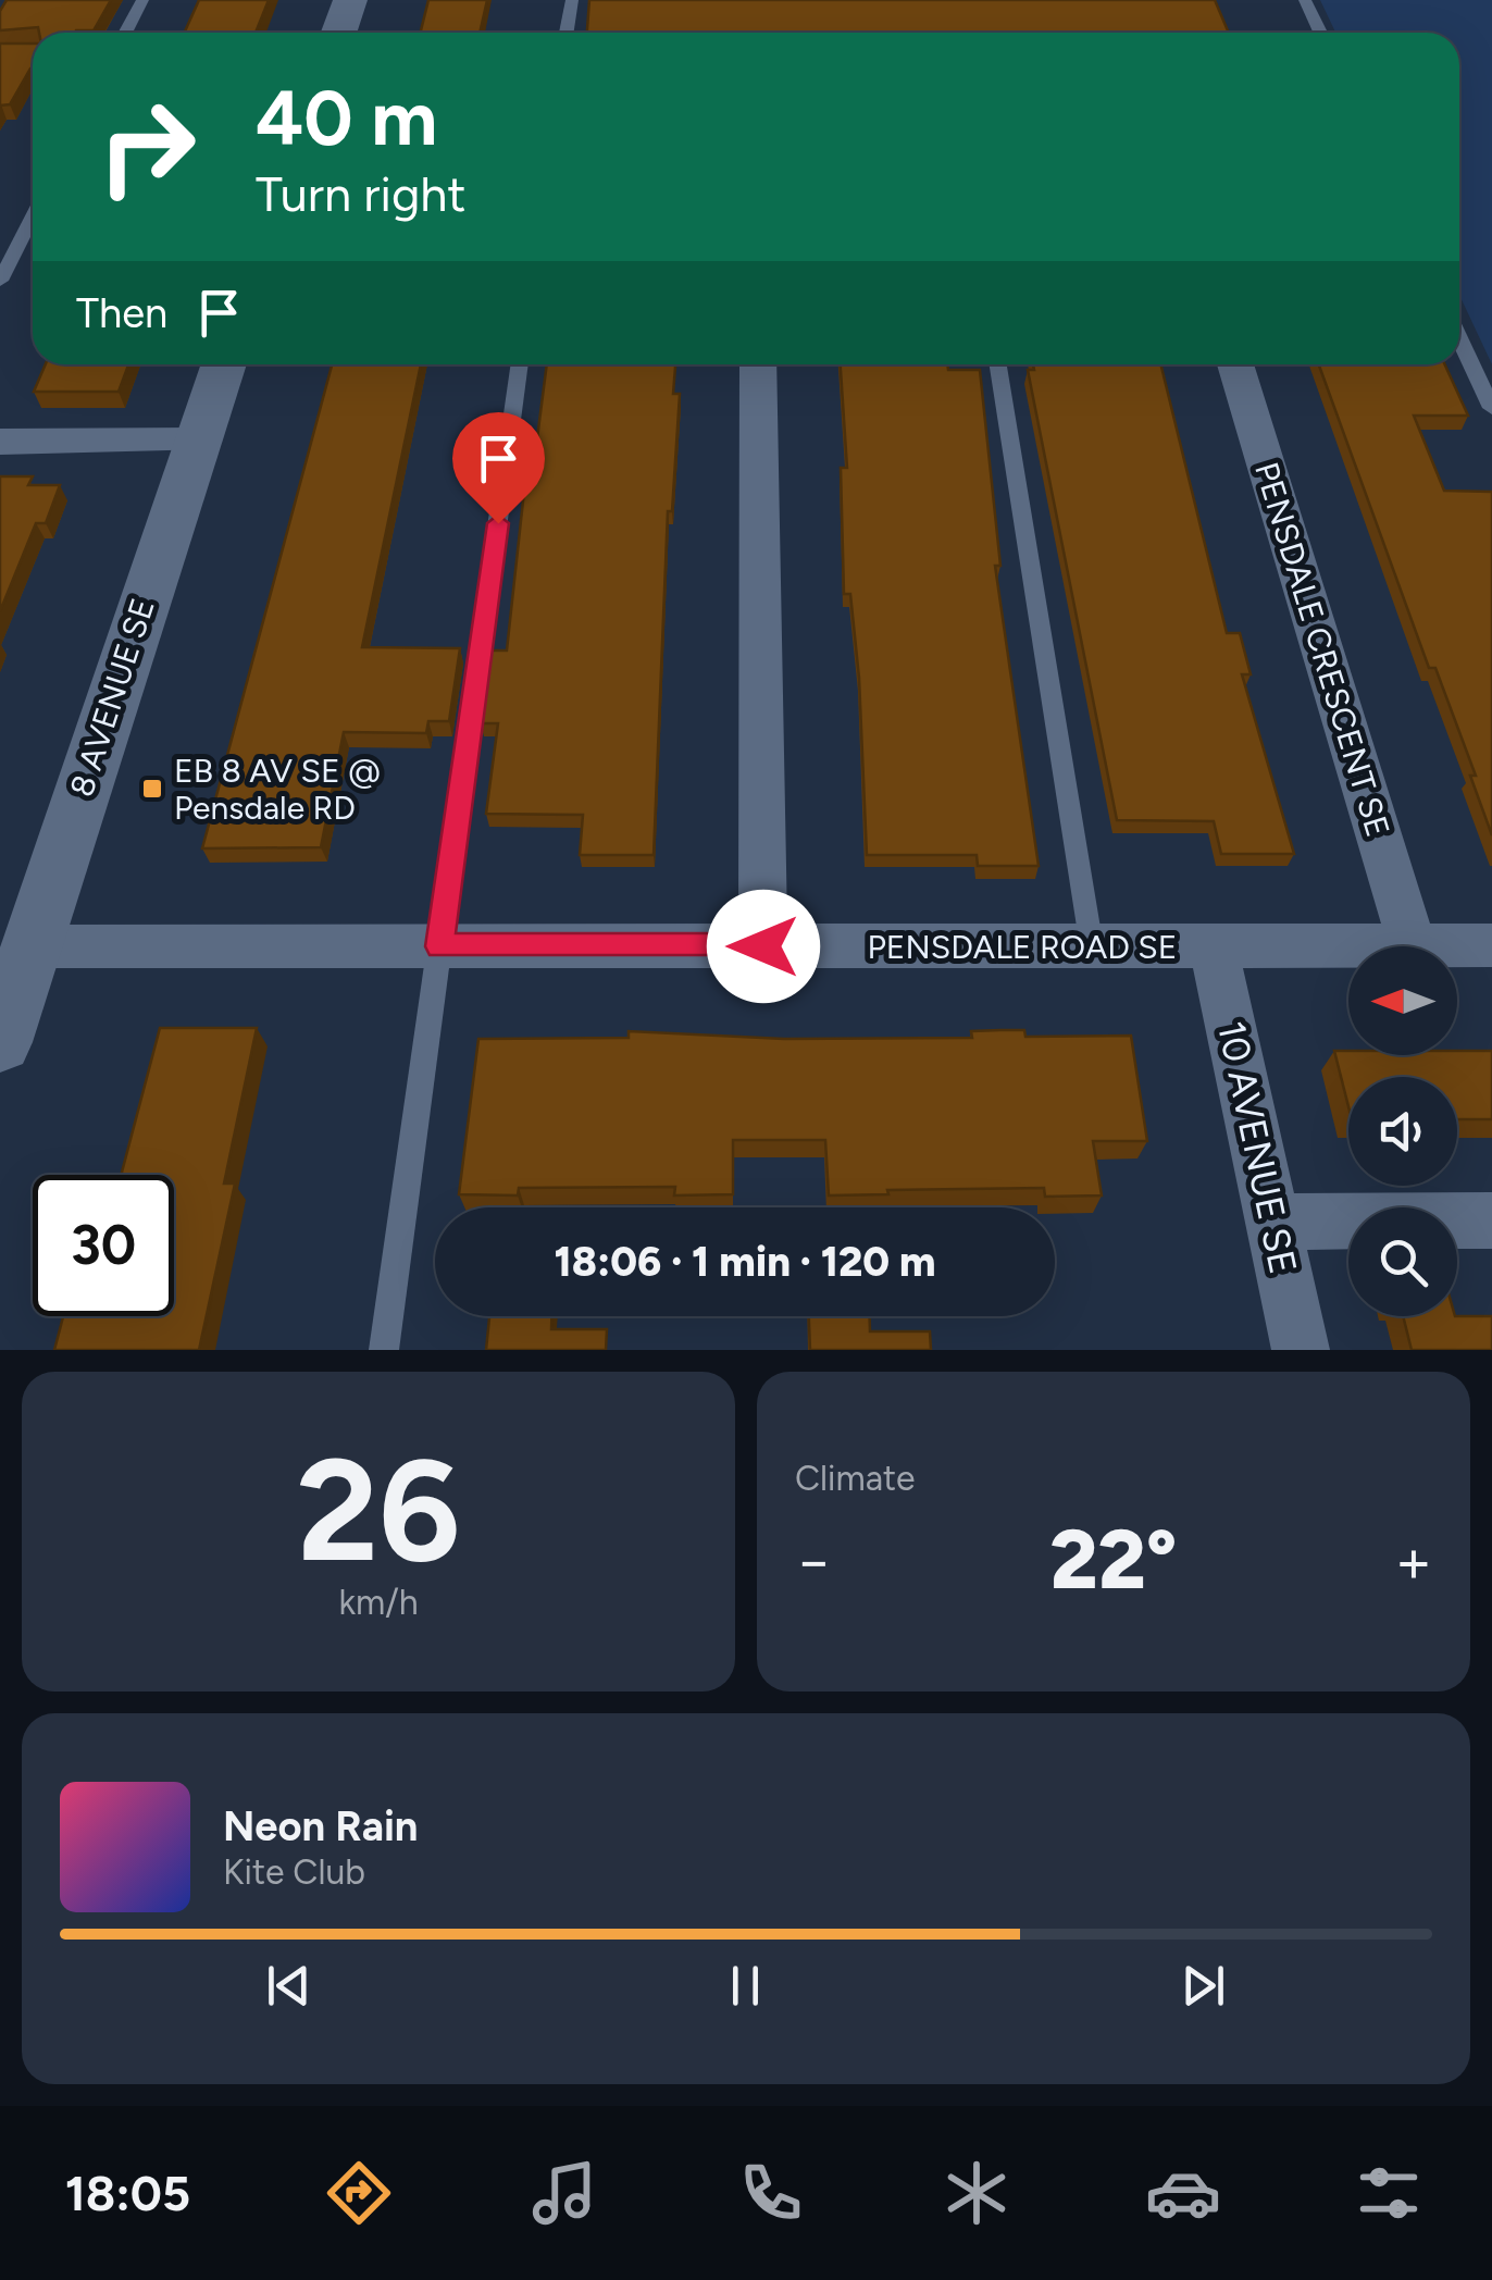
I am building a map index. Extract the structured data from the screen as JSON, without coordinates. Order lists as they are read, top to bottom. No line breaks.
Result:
{"streets":{"street":["PENSDALE CRESCENT SE","8 AVENUE SE","PENSDALE ROAD SE","10 AVENUE SE"]},"crossings":[["PENSDALE CRESCENT SE","PENSDALE ROAD SE"],["8 AVENUE SE","PENSDALE ROAD SE"],["PENSDALE ROAD SE","10 AVENUE SE"]],"places":{"transit":["EB 8 AV SE @ Pensdale RD"]},"north":"left","page":{"turn":["40 m","Turn right"],"then":"Then","limit":"30","trip":"18:06 · 1 min · 120 m","tile":[["26","km/h"],"Climate"],"heat":["−","22°","+"],"song":["Neon Rain","Kite Club"],"tabs":"18:05"}}
